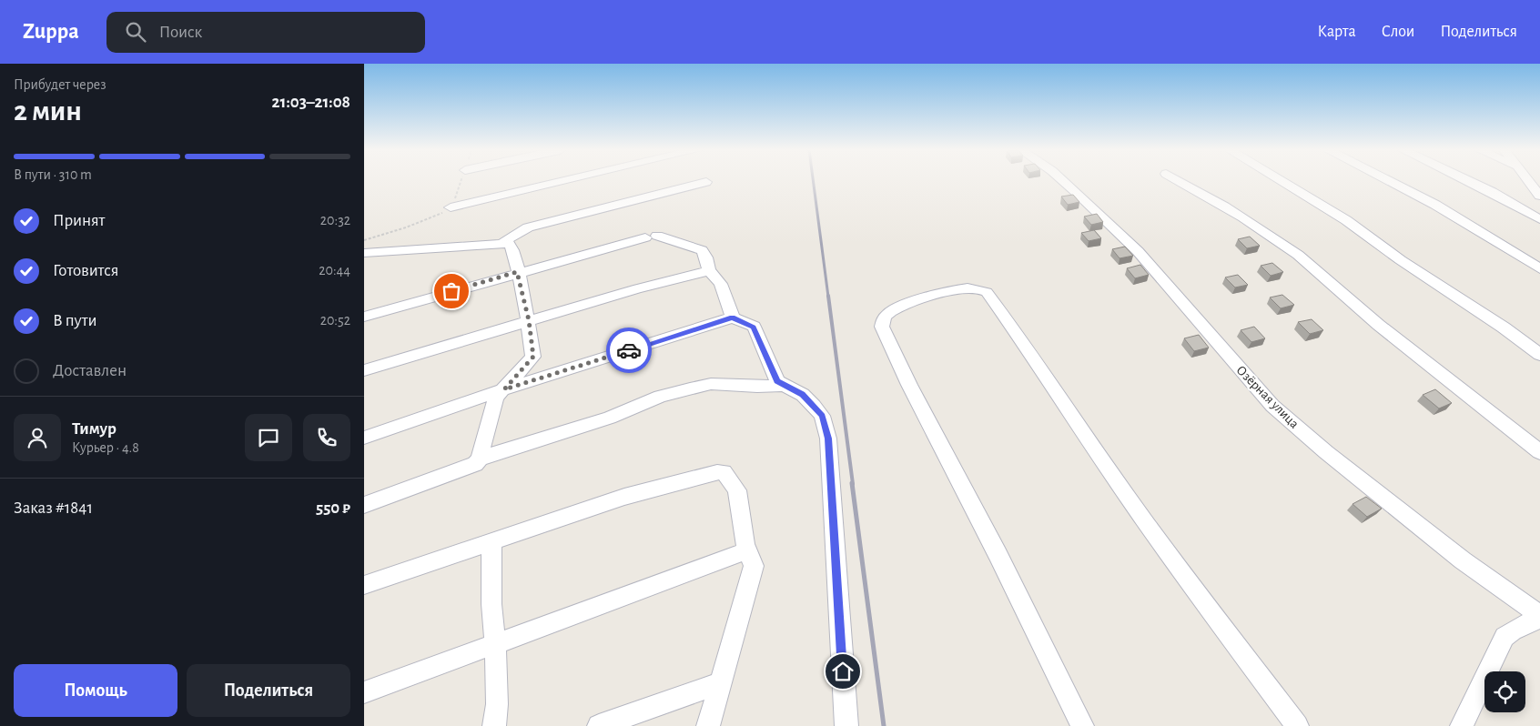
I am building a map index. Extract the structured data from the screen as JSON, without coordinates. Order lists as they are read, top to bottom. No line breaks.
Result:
{"streets":{"street":["Озёрная улица"]},"page":{"header":"Zuppa","search":"Поиск","nav":["Карта","Слои","Поделиться"],"heading":["2 мин","Прибудет через","21:03–21:08"],"panel":["Тимур","Курьер · 4.8","Заказ #1841","550 ₽"],"bar":"В пути · 310 m","list":[["Принят","20:32"],["Готовится","20:44"],["В пути","20:52"],"Доставлен"],"buttons":["Помощь","Поделиться"]}}
